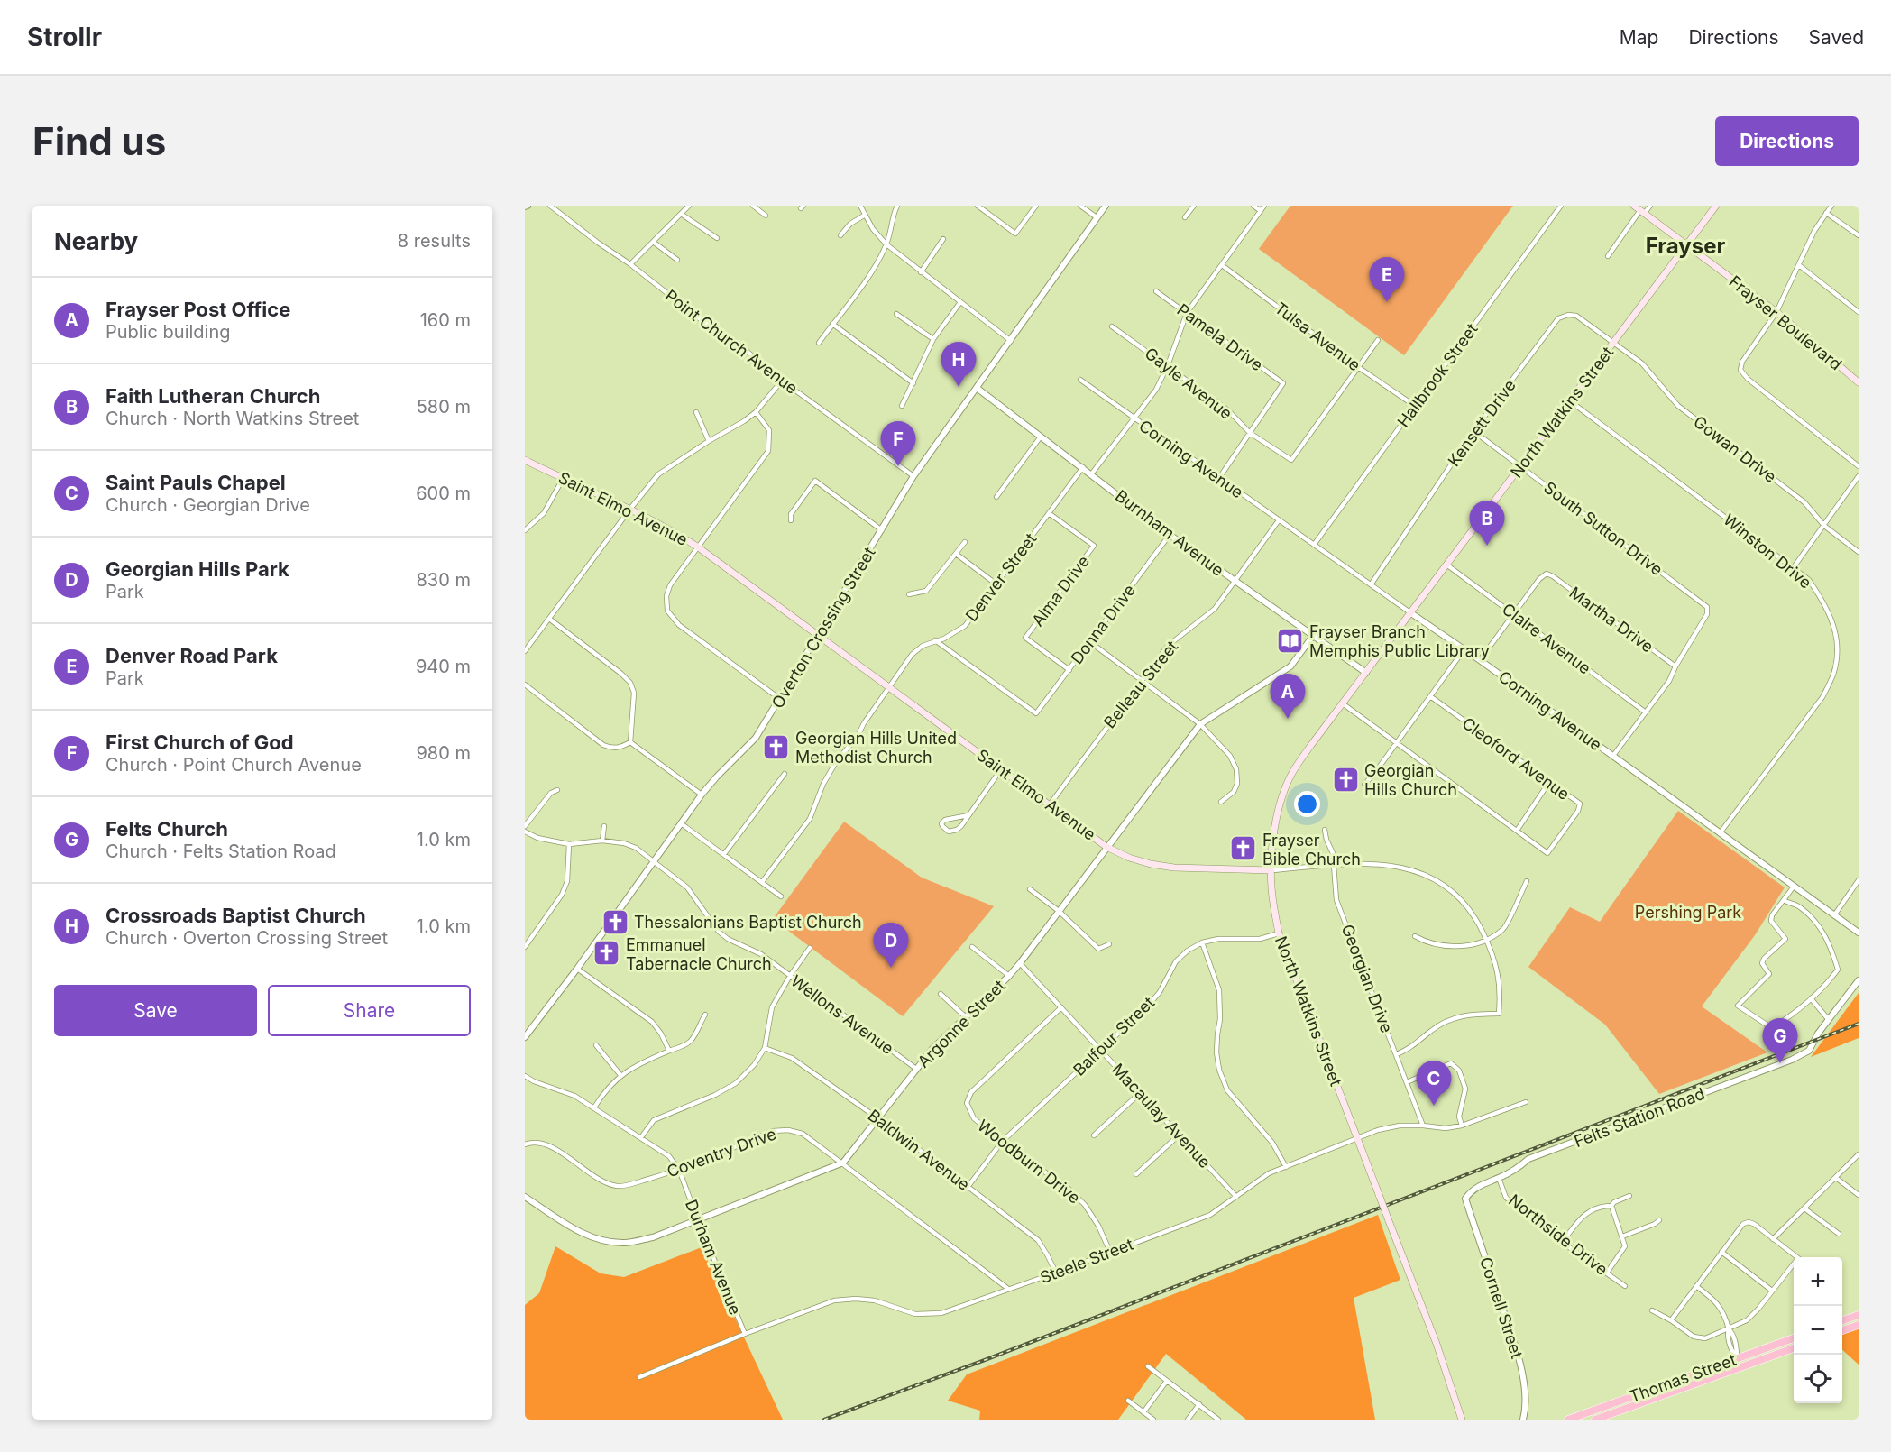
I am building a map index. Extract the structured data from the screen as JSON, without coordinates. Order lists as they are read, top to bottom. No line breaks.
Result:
{"streets":{"highway":["Thomas Street"],"main road":["Frayser Boulevard","North Watkins Street","Saint Elmo Avenue"],"street":["Tulsa Avenue","Pamela Drive","Point Church Avenue","Hallbrook Street","Gayle Avenue","Kensett Drive","Gowan Drive","Corning Avenue","South Sutton Drive","Burnham Avenue","Winston Drive","Denver Street","Alma Drive","Martha Drive","Donna Drive","Overton Crossing Street","Claire Avenue","Belleau Street","Cleoford Avenue","Georgian Drive","Wellons Avenue","Argonne Street","Balfour Street","Macaulay Avenue","Felts Station Road","Baldwin Avenue","Coventry Drive","Woodburn Drive","Northside Drive","Durham Avenue","Steele Street","Cornell Street"]},"crossings":[["Frayser Boulevard","North Watkins Street"],["Tulsa Avenue","Hallbrook Street"],["Tulsa Avenue","Gayle Avenue"],["Pamela Drive","Gayle Avenue"],["Point Church Avenue","Overton Crossing Street"],["Hallbrook Street","Corning Avenue"],["North Watkins Street","Kensett Drive"],["North Watkins Street","Gowan Drive"],["North Watkins Street","Corning Avenue"],["North Watkins Street","Saint Elmo Avenue"],["North Watkins Street","South Sutton Drive"],["North Watkins Street","Burnham Avenue"],["North Watkins Street","Winston Drive"],["North Watkins Street","Claire Avenue"],["North Watkins Street","Balfour Street"],["North Watkins Street","Steele Street"],["Kensett Drive","Gowan Drive"],["Kensett Drive","Corning Avenue"],["Kensett Drive","South Sutton Drive"],["Corning Avenue","Winston Drive"],["Corning Avenue","Belleau Street"],["Saint Elmo Avenue","Denver Street"],["Saint Elmo Avenue","Overton Crossing Street"],["Saint Elmo Avenue","Belleau Street"],["Saint Elmo Avenue","Georgian Drive"],["Saint Elmo Avenue","Argonne Street"],["South Sutton Drive","Martha Drive"],["Burnham Avenue","Denver Street"],["Burnham Avenue","Donna Drive"],["Burnham Avenue","Overton Crossing Street"],["Burnham Avenue","Belleau Street"],["Burnham Avenue","Argonne Street"],["Denver Street","Alma Drive"],["Denver Street","Donna Drive"],["Alma Drive","Donna Drive"],["Martha Drive","Claire Avenue"],["Overton Crossing Street","Wellons Avenue"],["Georgian Drive","Steele Street"],["Wellons Avenue","Argonne Street"],["Argonne Street","Macaulay Avenue"],["Argonne Street","Baldwin Avenue"],["Argonne Street","Coventry Drive"],["Argonne Street","Durham Avenue"],["Balfour Street","Macaulay Avenue"],["Balfour Street","Baldwin Avenue"],["Balfour Street","Woodburn Drive"],["Macaulay Avenue","Woodburn Drive"],["Macaulay Avenue","Steele Street"],["Felts Station Road","Northside Drive"],["Felts Station Road","Cornell Street"],["Baldwin Avenue","Steele Street"],["Coventry Drive","Durham Avenue"],["Coventry Drive","Steele Street"],["Woodburn Drive","Steele Street"],["Durham Avenue","Steele Street"]],"districts":["Frayser"],"parks":["Pershing Park"],"places":{"library":["Frayser Branch Memphis Public Library"],"church":["Georgian Hills United Methodist Church","Georgian Hills Church","Frayser Bible Church","Thessalonians Baptist Church","Emmanuel Tabernacle Church"]},"page":{"header":"Strollr","nav":["Map","Directions","Saved"],"buttons":["Directions",["Save","Share"]],"title":"Find us","heading":["Nearby","8 results"],"pins":["E","H","F","B","A","D","G","C"],"list":[{"mark":"A","name":"Frayser Post Office","note":"Public building","value":"160 m"},{"mark":"B","name":"Faith Lutheran Church","note":"Church · North Watkins Street","value":"580 m"},{"mark":"C","name":"Saint Pauls Chapel","note":"Church · Georgian Drive","value":"600 m"},{"mark":"D","name":"Georgian Hills Park","note":"Park","value":"830 m"},{"mark":"E","name":"Denver Road Park","note":"Park","value":"940 m"},{"mark":"F","name":"First Church of God","note":"Church · Point Church Avenue","value":"980 m"},{"mark":"G","name":"Felts Church","note":"Church · Felts Station Road","value":"1.0 km"},{"mark":"H","name":"Crossroads Baptist Church","note":"Church · Overton Crossing Street","value":"1.0 km"}],"map_buttons":["+","−"]}}
